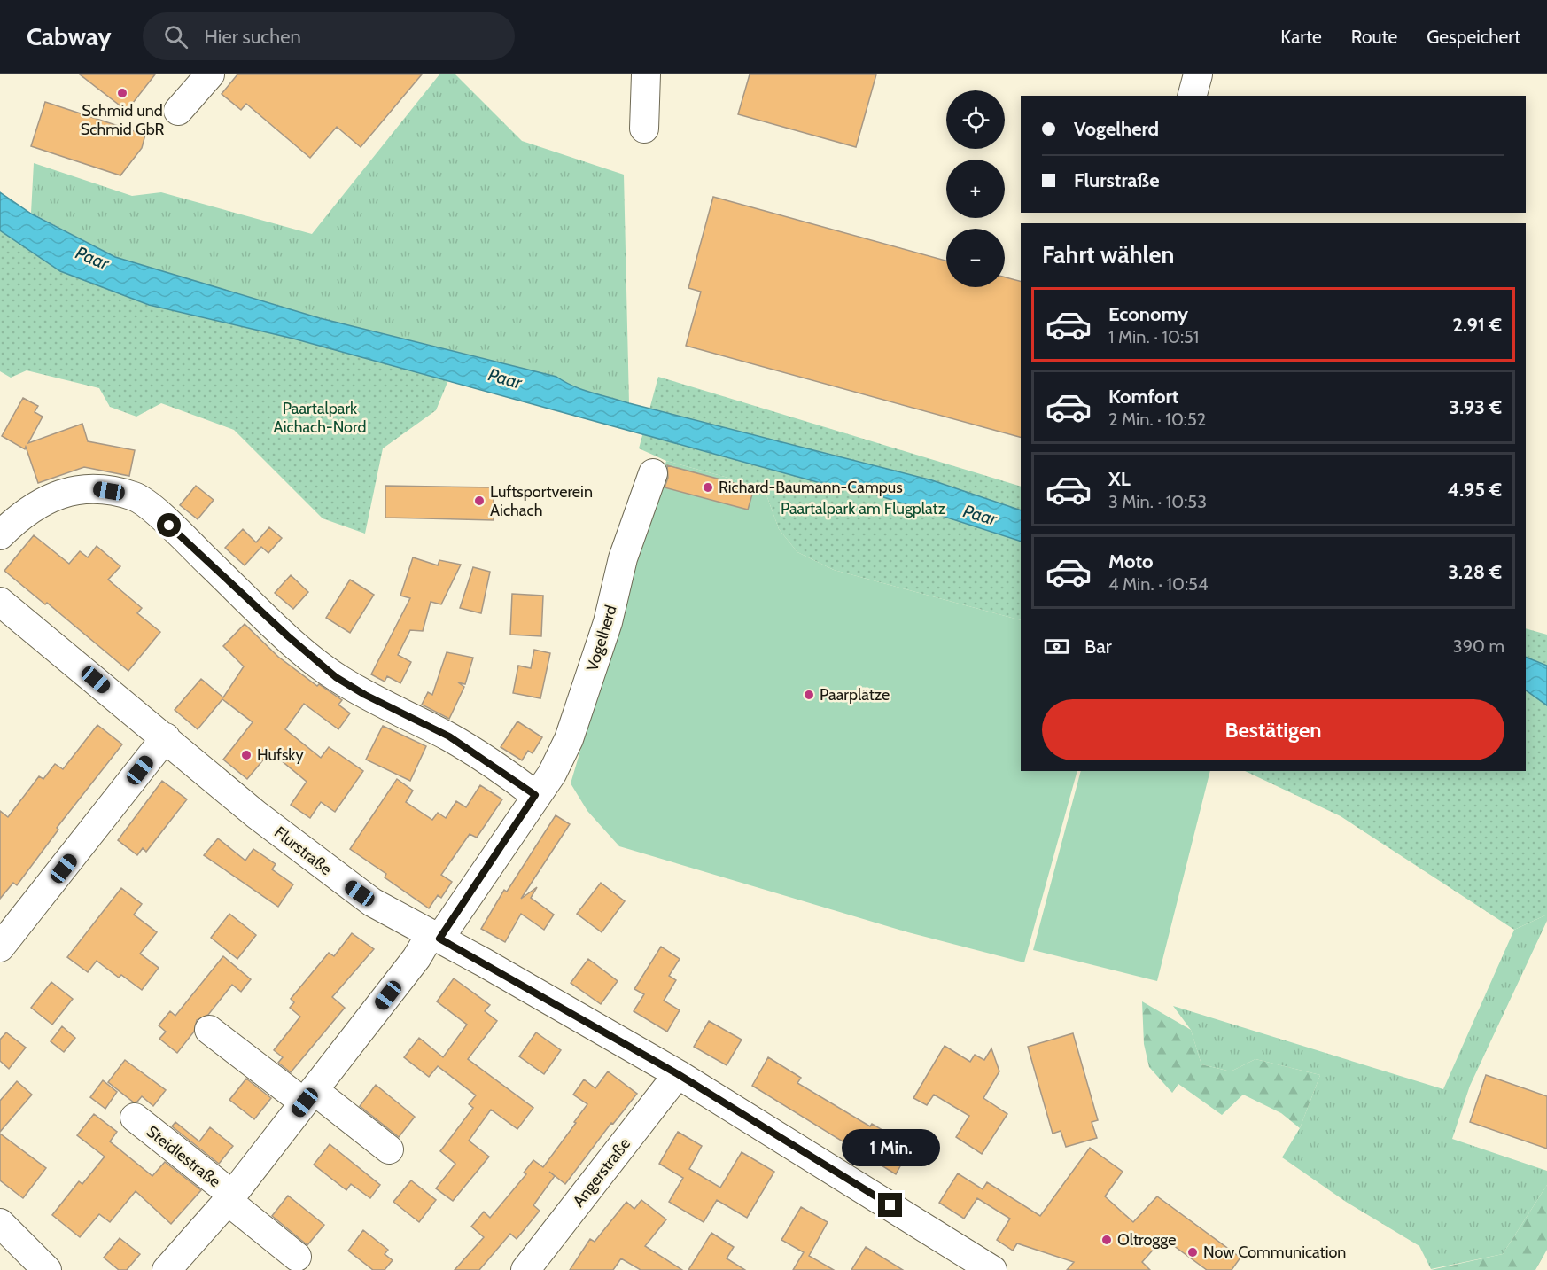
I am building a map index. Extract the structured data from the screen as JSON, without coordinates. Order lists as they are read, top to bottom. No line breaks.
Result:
{"streets":{"street":["Vogelherd","Flurstraße","Steidlestraße","Angerstraße"]},"crossings":[["Vogelherd","Flurstraße"],["Vogelherd","Steidlestraße"],["Flurstraße","Steidlestraße"],["Flurstraße","Angerstraße"]],"water":["Paar"],"parks":["Paartalpark Aichach-Nord","Paartalpark am Flugplatz"],"places":["Schmid und Schmid GbR","Richard-Baumann-Campus","Luftsportverein Aichach","Paarplätze","Hufsky","Oltrogge","Now Communication"],"page":{"header":"Cabway","search":"Hier suchen","nav":["Karte","Route","Gespeichert"],"map_buttons":["+","−"],"banner":["Vogelherd","Flurstraße"],"heading":"Fahrt wählen","list":[{"name":"Economy","note":"1 Min. · 10:51","value":"2.91 €"},{"name":"Komfort","note":"2 Min. · 10:52","value":"3.93 €"},{"name":"XL","note":"3 Min. · 10:53","value":"4.95 €"},{"name":"Moto","note":"4 Min. · 10:54","value":"3.28 €"}],"pay":["Bar","390 m"],"buttons":"Bestätigen","bubble":"1 Min."}}
